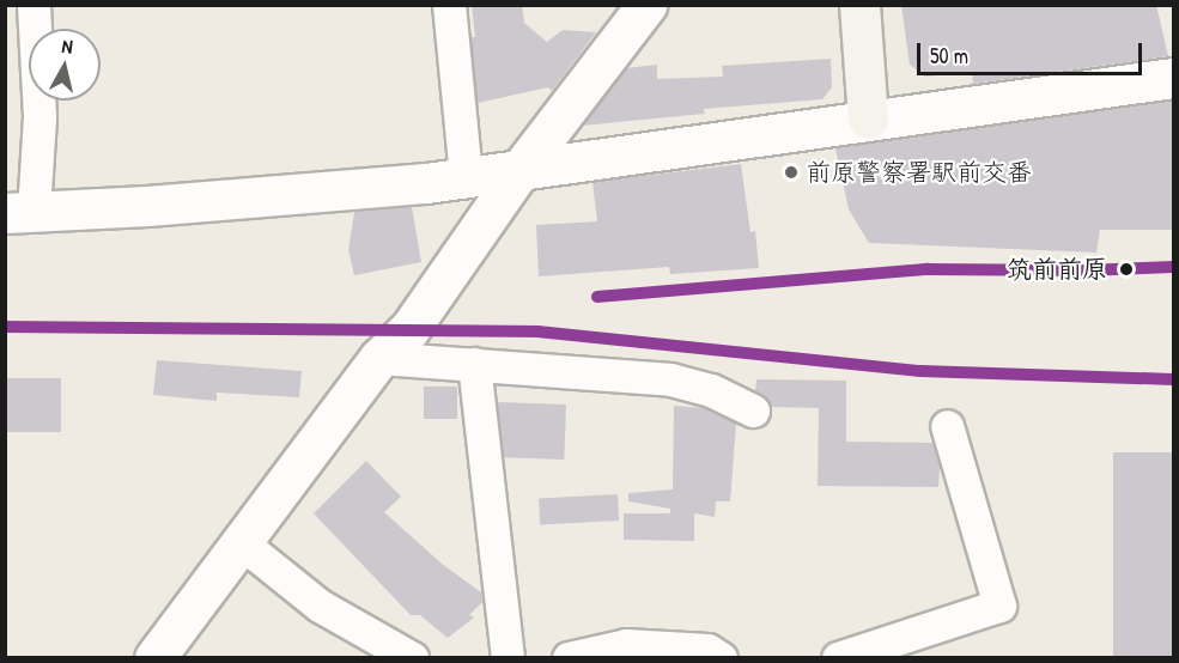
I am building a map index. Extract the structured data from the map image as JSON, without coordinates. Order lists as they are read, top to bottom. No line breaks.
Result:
{"places":["前原警察署駅前交番","筑前前原"],"scale_bar":"50 m","north":"top"}
